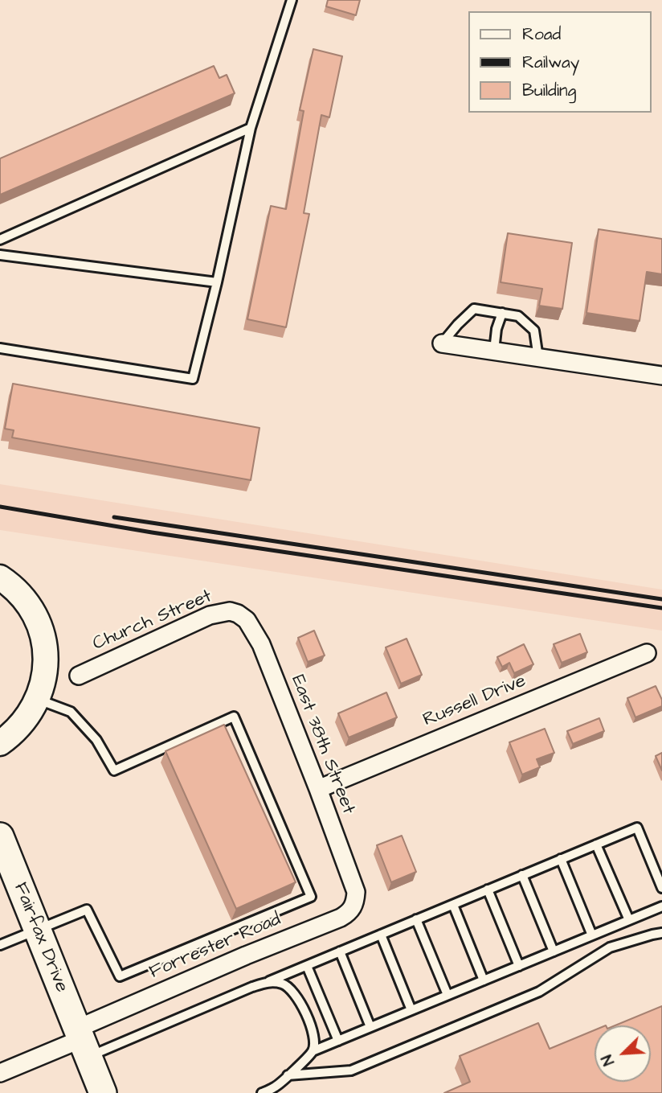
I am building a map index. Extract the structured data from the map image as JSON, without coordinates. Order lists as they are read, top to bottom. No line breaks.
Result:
{"streets":{"main road":["Fairfax Drive"],"street":["Church Street","Russell Drive","East 38th Street","Forrester Road"]},"crossings":[["Church Street","East 38th Street"],["Russell Drive","East 38th Street"],["East 38th Street","Forrester Road"],["Fairfax Drive","Forrester Road"]],"legend":["Road","Railway","Building"],"north":"bottom left"}
